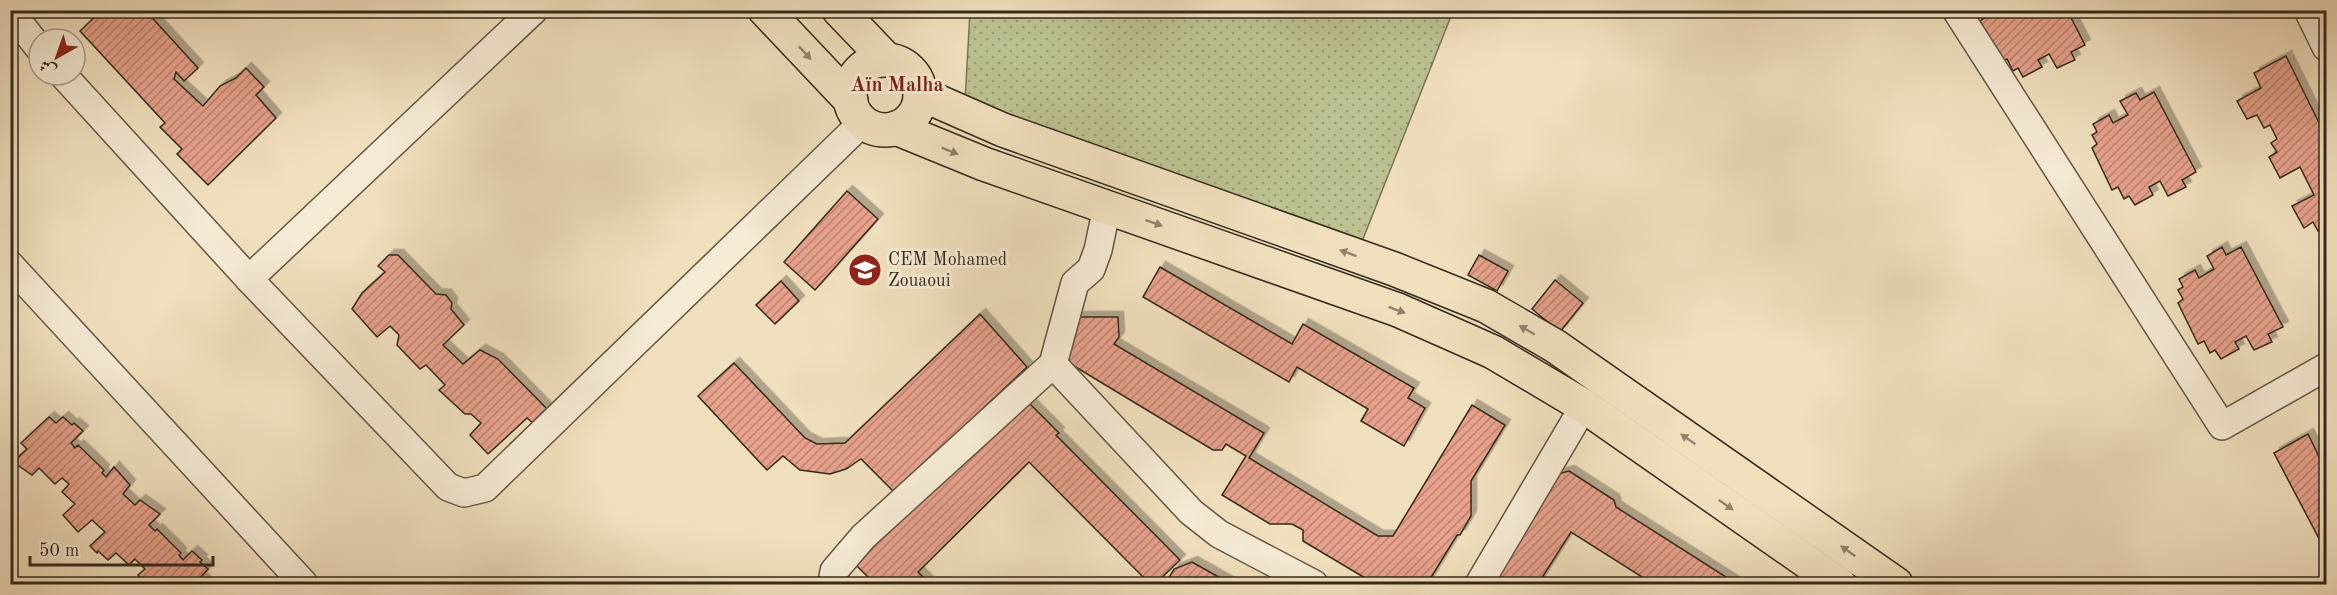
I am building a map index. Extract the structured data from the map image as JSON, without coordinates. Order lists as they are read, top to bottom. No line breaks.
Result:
{"districts":["Aïn Malha"],"places":{"school or university":["CEM Mohamed Zouaoui"]},"scale_bar":"50 m","north":"bottom left"}
